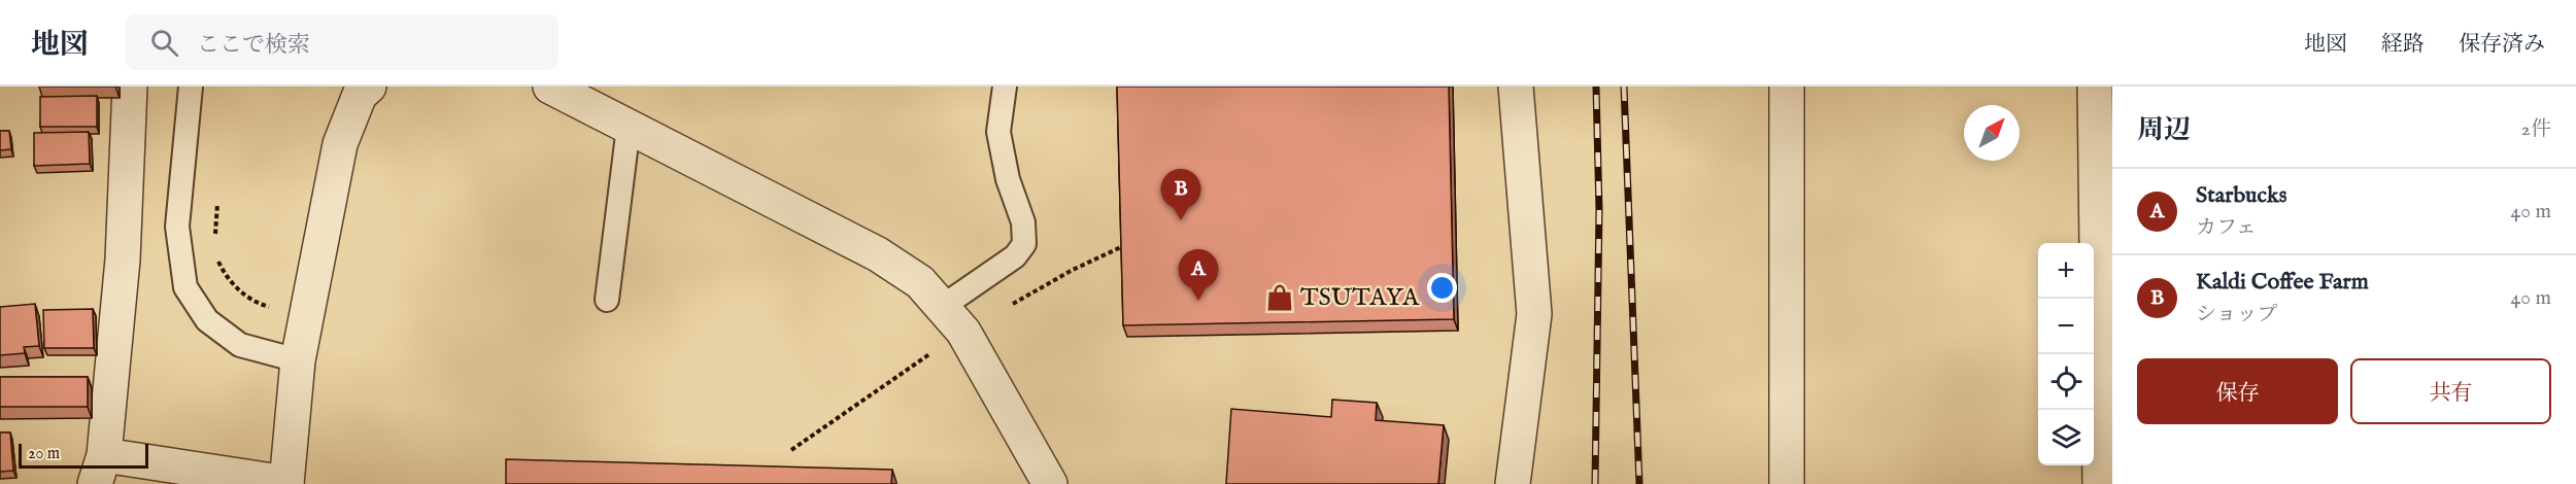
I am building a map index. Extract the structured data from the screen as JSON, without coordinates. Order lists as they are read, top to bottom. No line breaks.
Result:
{"places":{"shop":["TSUTAYA"]},"scale_bar":"20 m","north":"top right","page":{"header":"地図","search":"ここで検索","nav":["地図","経路","保存済み"],"heading":["周辺","2件"],"list":[{"mark":"A","name":"Starbucks","note":"カフェ","value":"40 m"},{"mark":"B","name":"Kaldi Coffee Farm","note":"ショップ","value":"40 m"}],"pins":["B","A"],"map_buttons":["+","−"],"buttons":["保存","共有"],"scale":"20 m"}}
